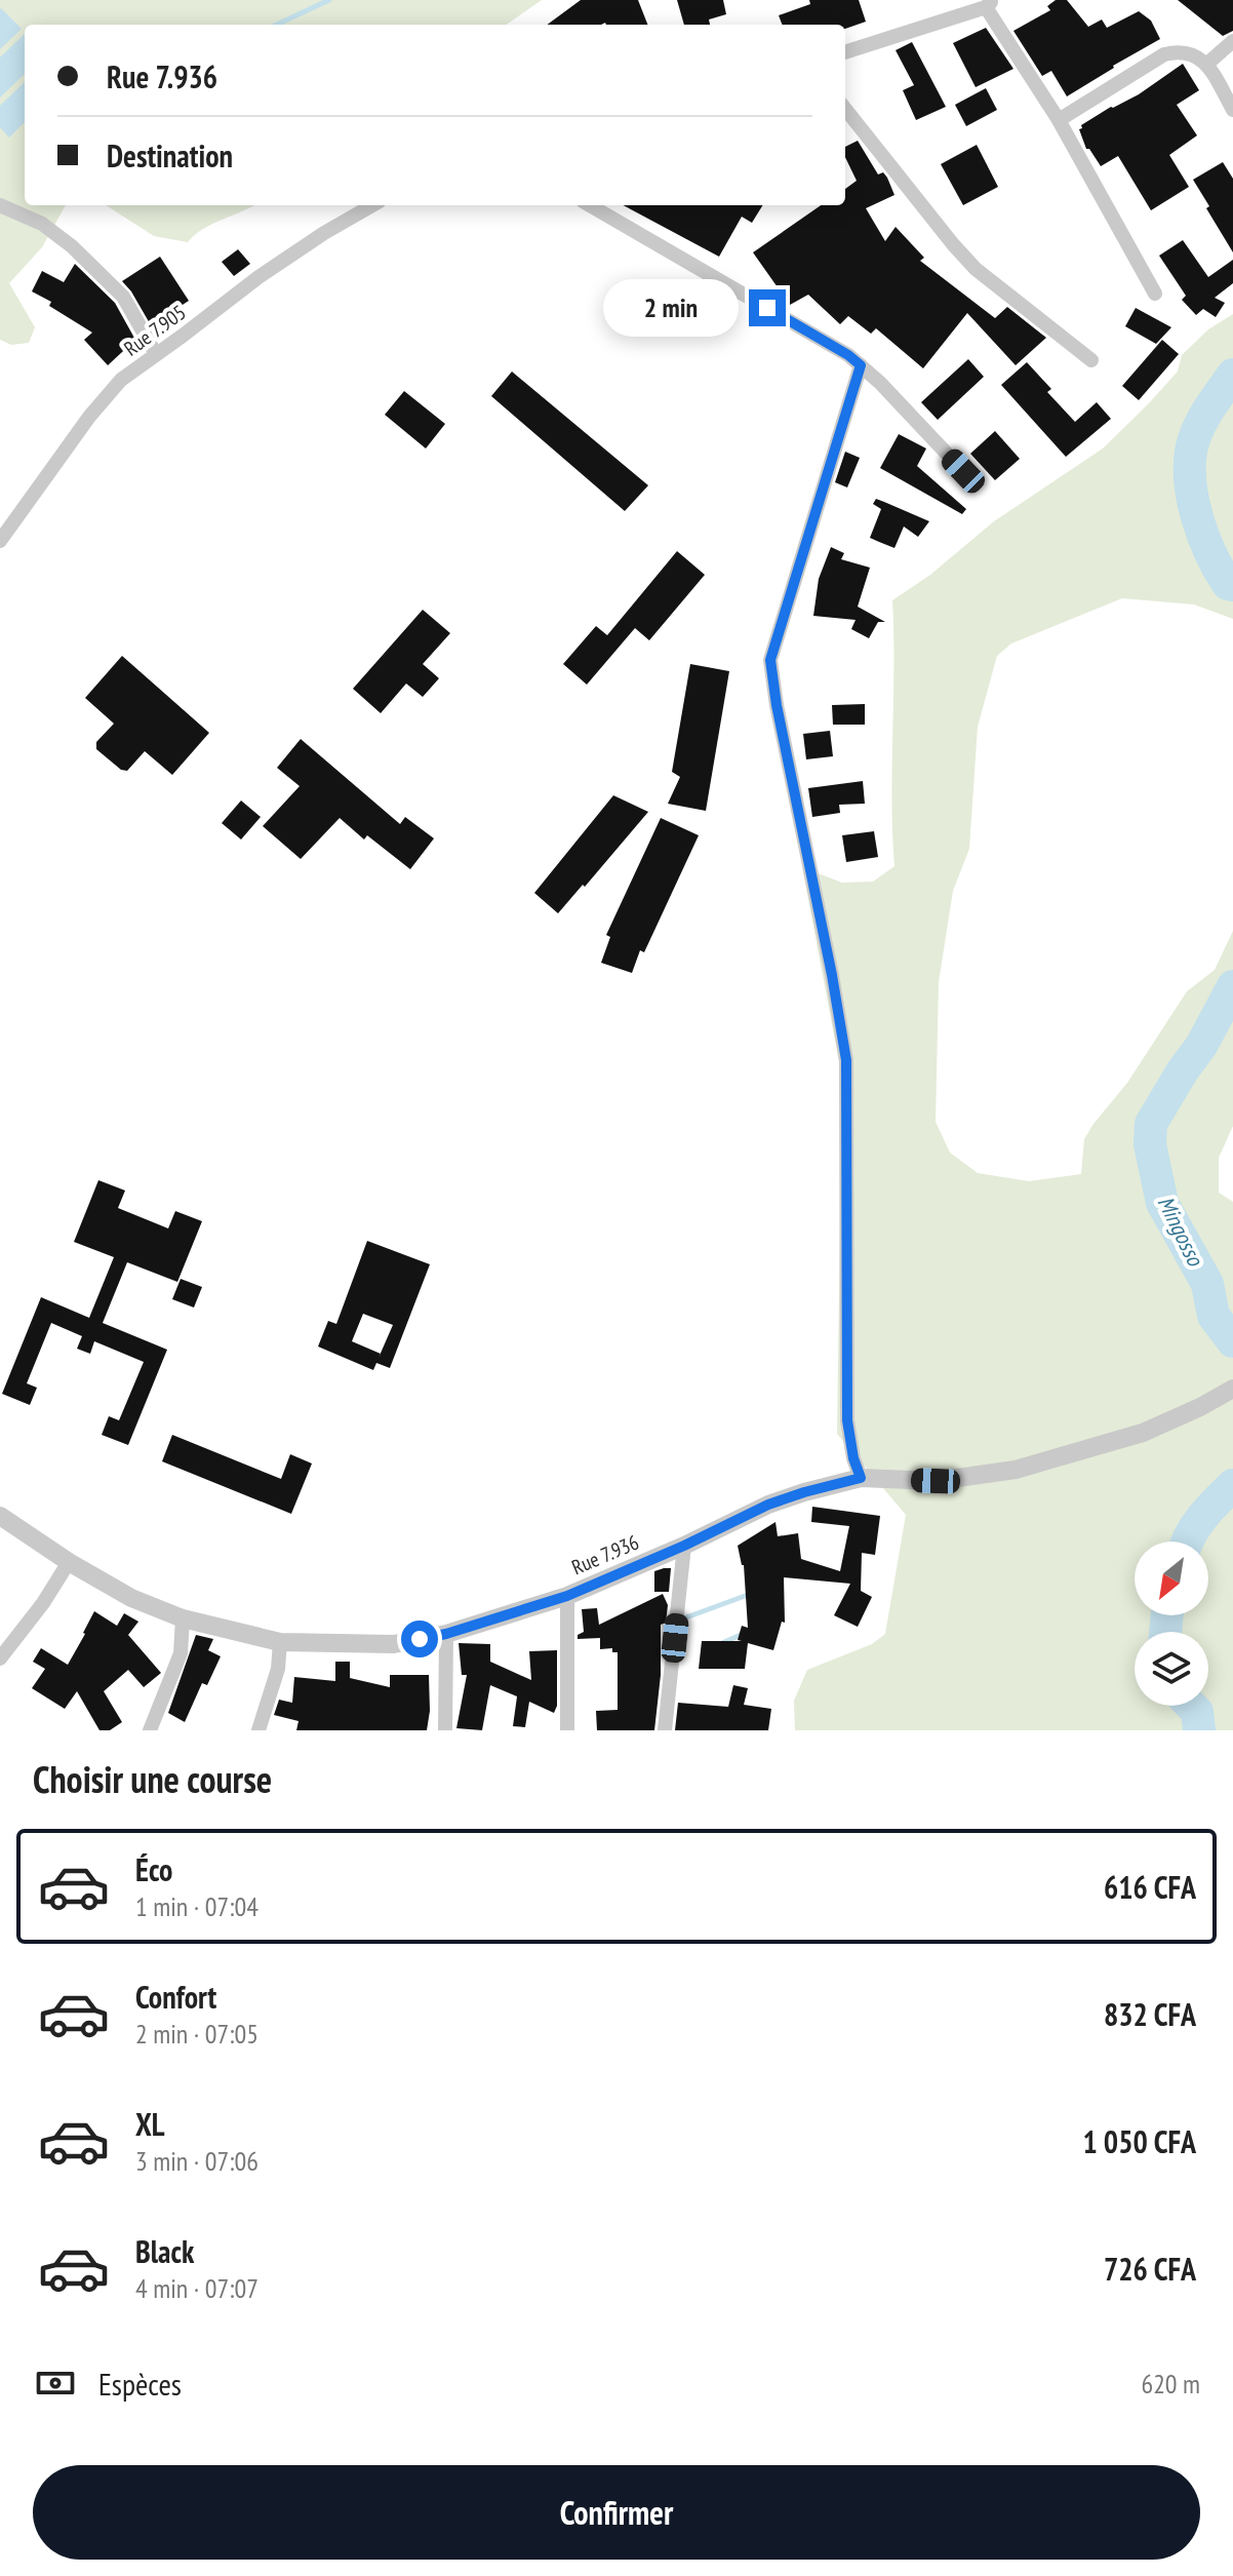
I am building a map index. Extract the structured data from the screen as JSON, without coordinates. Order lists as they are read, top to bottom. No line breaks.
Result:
{"streets":{"street":["Rue 7.905","Rue 7.936"]},"water":["Mingosso"],"north":"bottom left","page":{"banner":["Rue 7.936","Destination"],"bubble":"2 min","heading":"Choisir une course","list":[{"name":"Éco","note":"1 min · 07:04","value":"616 CFA"},{"name":"Confort","note":"2 min · 07:05","value":"832 CFA"},{"name":"XL","note":"3 min · 07:06","value":"1 050 CFA"},{"name":"Black","note":"4 min · 07:07","value":"726 CFA"}],"pay":["Espèces","620 m"],"buttons":"Confirmer"}}
